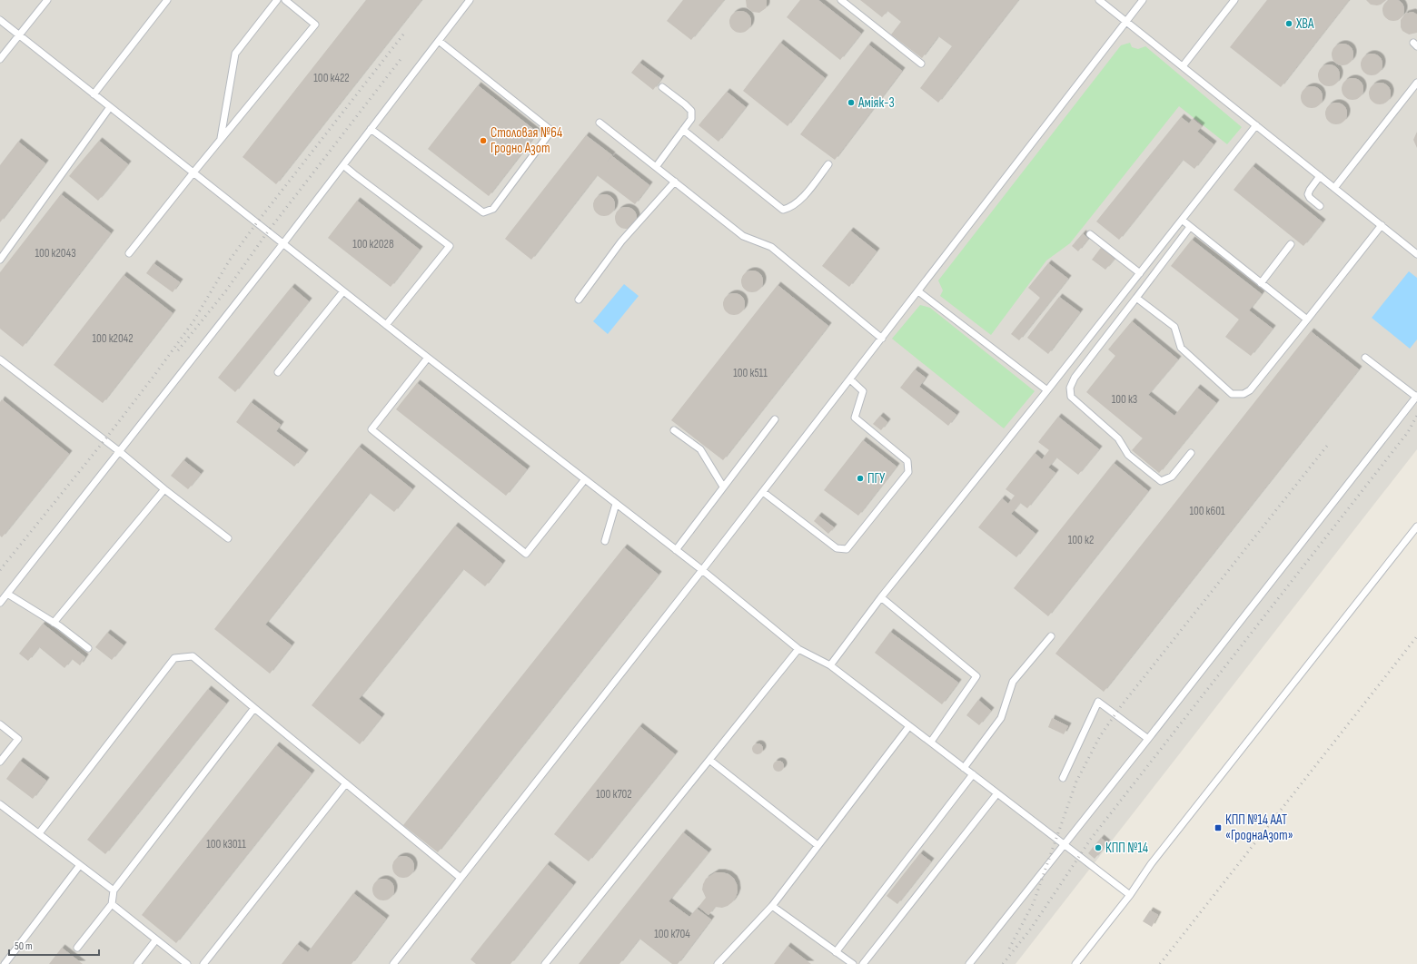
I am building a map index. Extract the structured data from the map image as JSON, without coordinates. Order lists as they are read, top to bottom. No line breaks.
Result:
{"places":{"other":["ХВА","Аміяк-3","Столовая №64 Гродно Азот","ПГУ","КПП №14"],"transit":["КПП №14 ААТ «ГроднаАзот»"]},"house_numbers":["100 к422","100 к2028","100 к2043","100 к2042","100 к511","100 к3","100 к601","100 к2","100 к702","100 к3011","100 к704"],"scale_bar":"50 m"}
